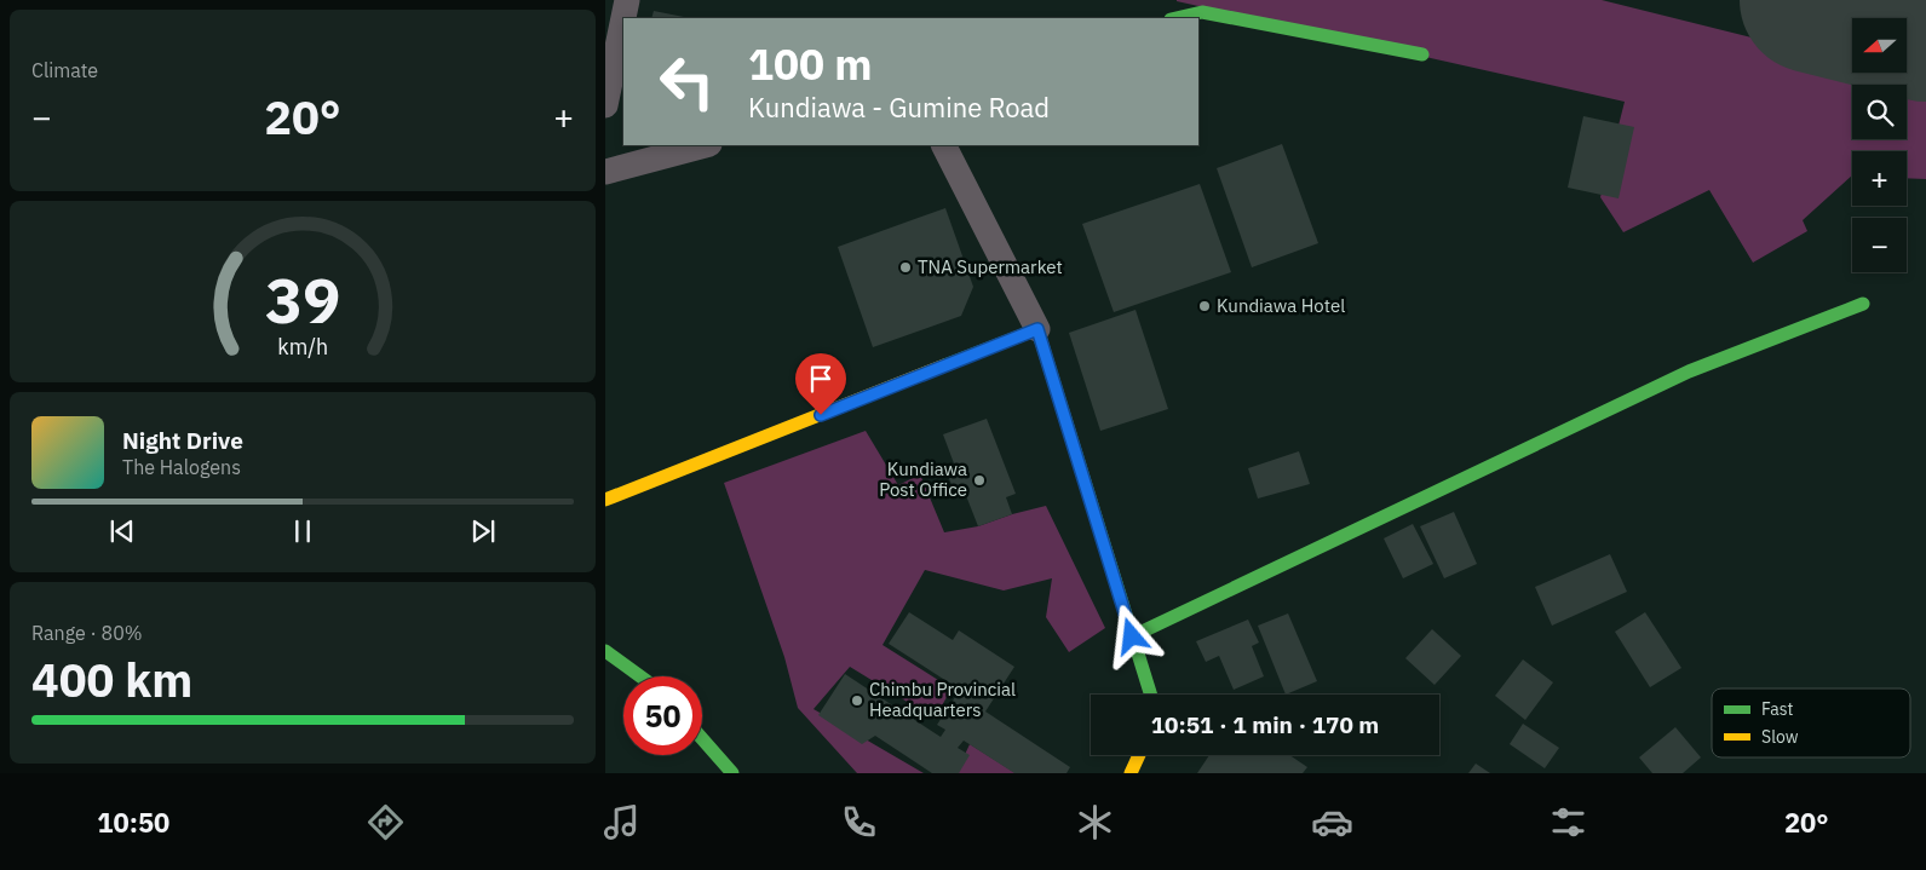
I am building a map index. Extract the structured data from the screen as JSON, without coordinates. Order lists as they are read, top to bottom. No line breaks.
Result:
{"places":["TNA Supermarket","Kundiawa Hotel","Kundiawa Post Office","Chimbu Provincial Headquarters"],"legend":["Fast","Slow"],"north":"left","page":{"tile":["Climate",["Range · 80%","400 km"]],"map_buttons":["+","−"],"turn":["100 m","Kundiawa - Gumine Road"],"heat":["−","20°","+"],"song":["Night Drive","The Halogens"],"limit":"50","trip":"10:51 · 1 min · 170 m","tabs":["10:50","20°"],"gauge":["39","km/h"]}}
